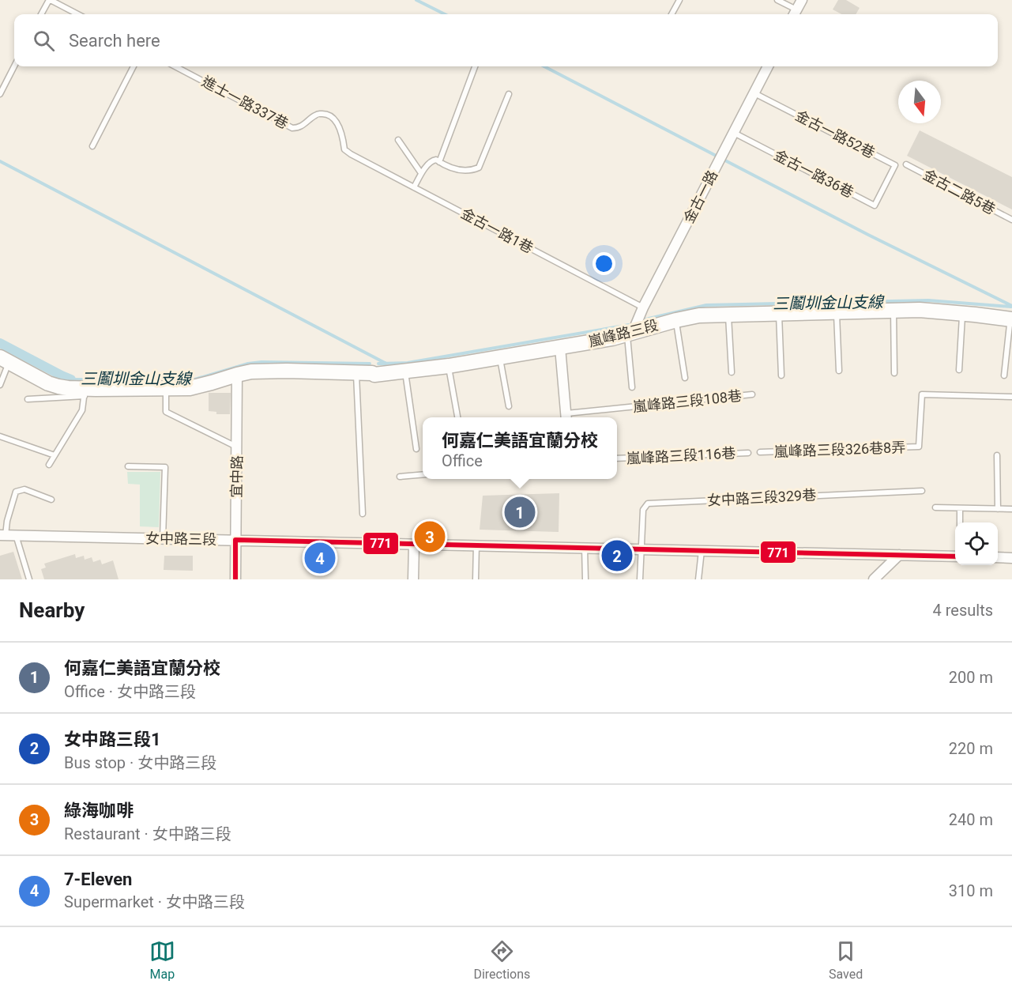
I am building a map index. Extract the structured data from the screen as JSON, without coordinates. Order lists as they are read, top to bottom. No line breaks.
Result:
{"streets":{"street":["金古一路","嵐峰路三段","宜中路","女中路三段"],"lane":["進士一路337巷","金古一路52巷","金古一路36巷","金古二路5巷","金古一路1巷","嵐峰路三段108巷","嵐峰路三段326巷8弄","嵐峰路三段116巷","女中路三段329巷"]},"crossings":[["進士一路337巷","金古一路1巷"],["金古一路52巷","金古一路36巷"],["金古一路52巷","金古一路"],["金古一路36巷","金古一路"],["金古一路","金古一路1巷"],["金古一路","嵐峰路三段"],["嵐峰路三段","宜中路"],["宜中路","女中路三段"],["女中路三段329巷","女中路三段"]],"water":["三鬮圳金山支線"],"lines":["transit line 771"],"north":"bottom","page":{"search":"Search here","popup":["何嘉仁美語宜蘭分校","Office"],"pins":["1","3","2","4"],"heading":["Nearby","4 results"],"list":[{"mark":"1","name":"何嘉仁美語宜蘭分校","note":"Office · 女中路三段","value":"200 m"},{"mark":"2","name":"女中路三段1","note":"Bus stop · 女中路三段","value":"220 m"},{"mark":"3","name":"綠海咖啡","note":"Restaurant · 女中路三段","value":"240 m"},{"mark":"4","name":"7-Eleven","note":"Supermarket · 女中路三段","value":"310 m"}],"nav":["Map","Directions","Saved"]}}
